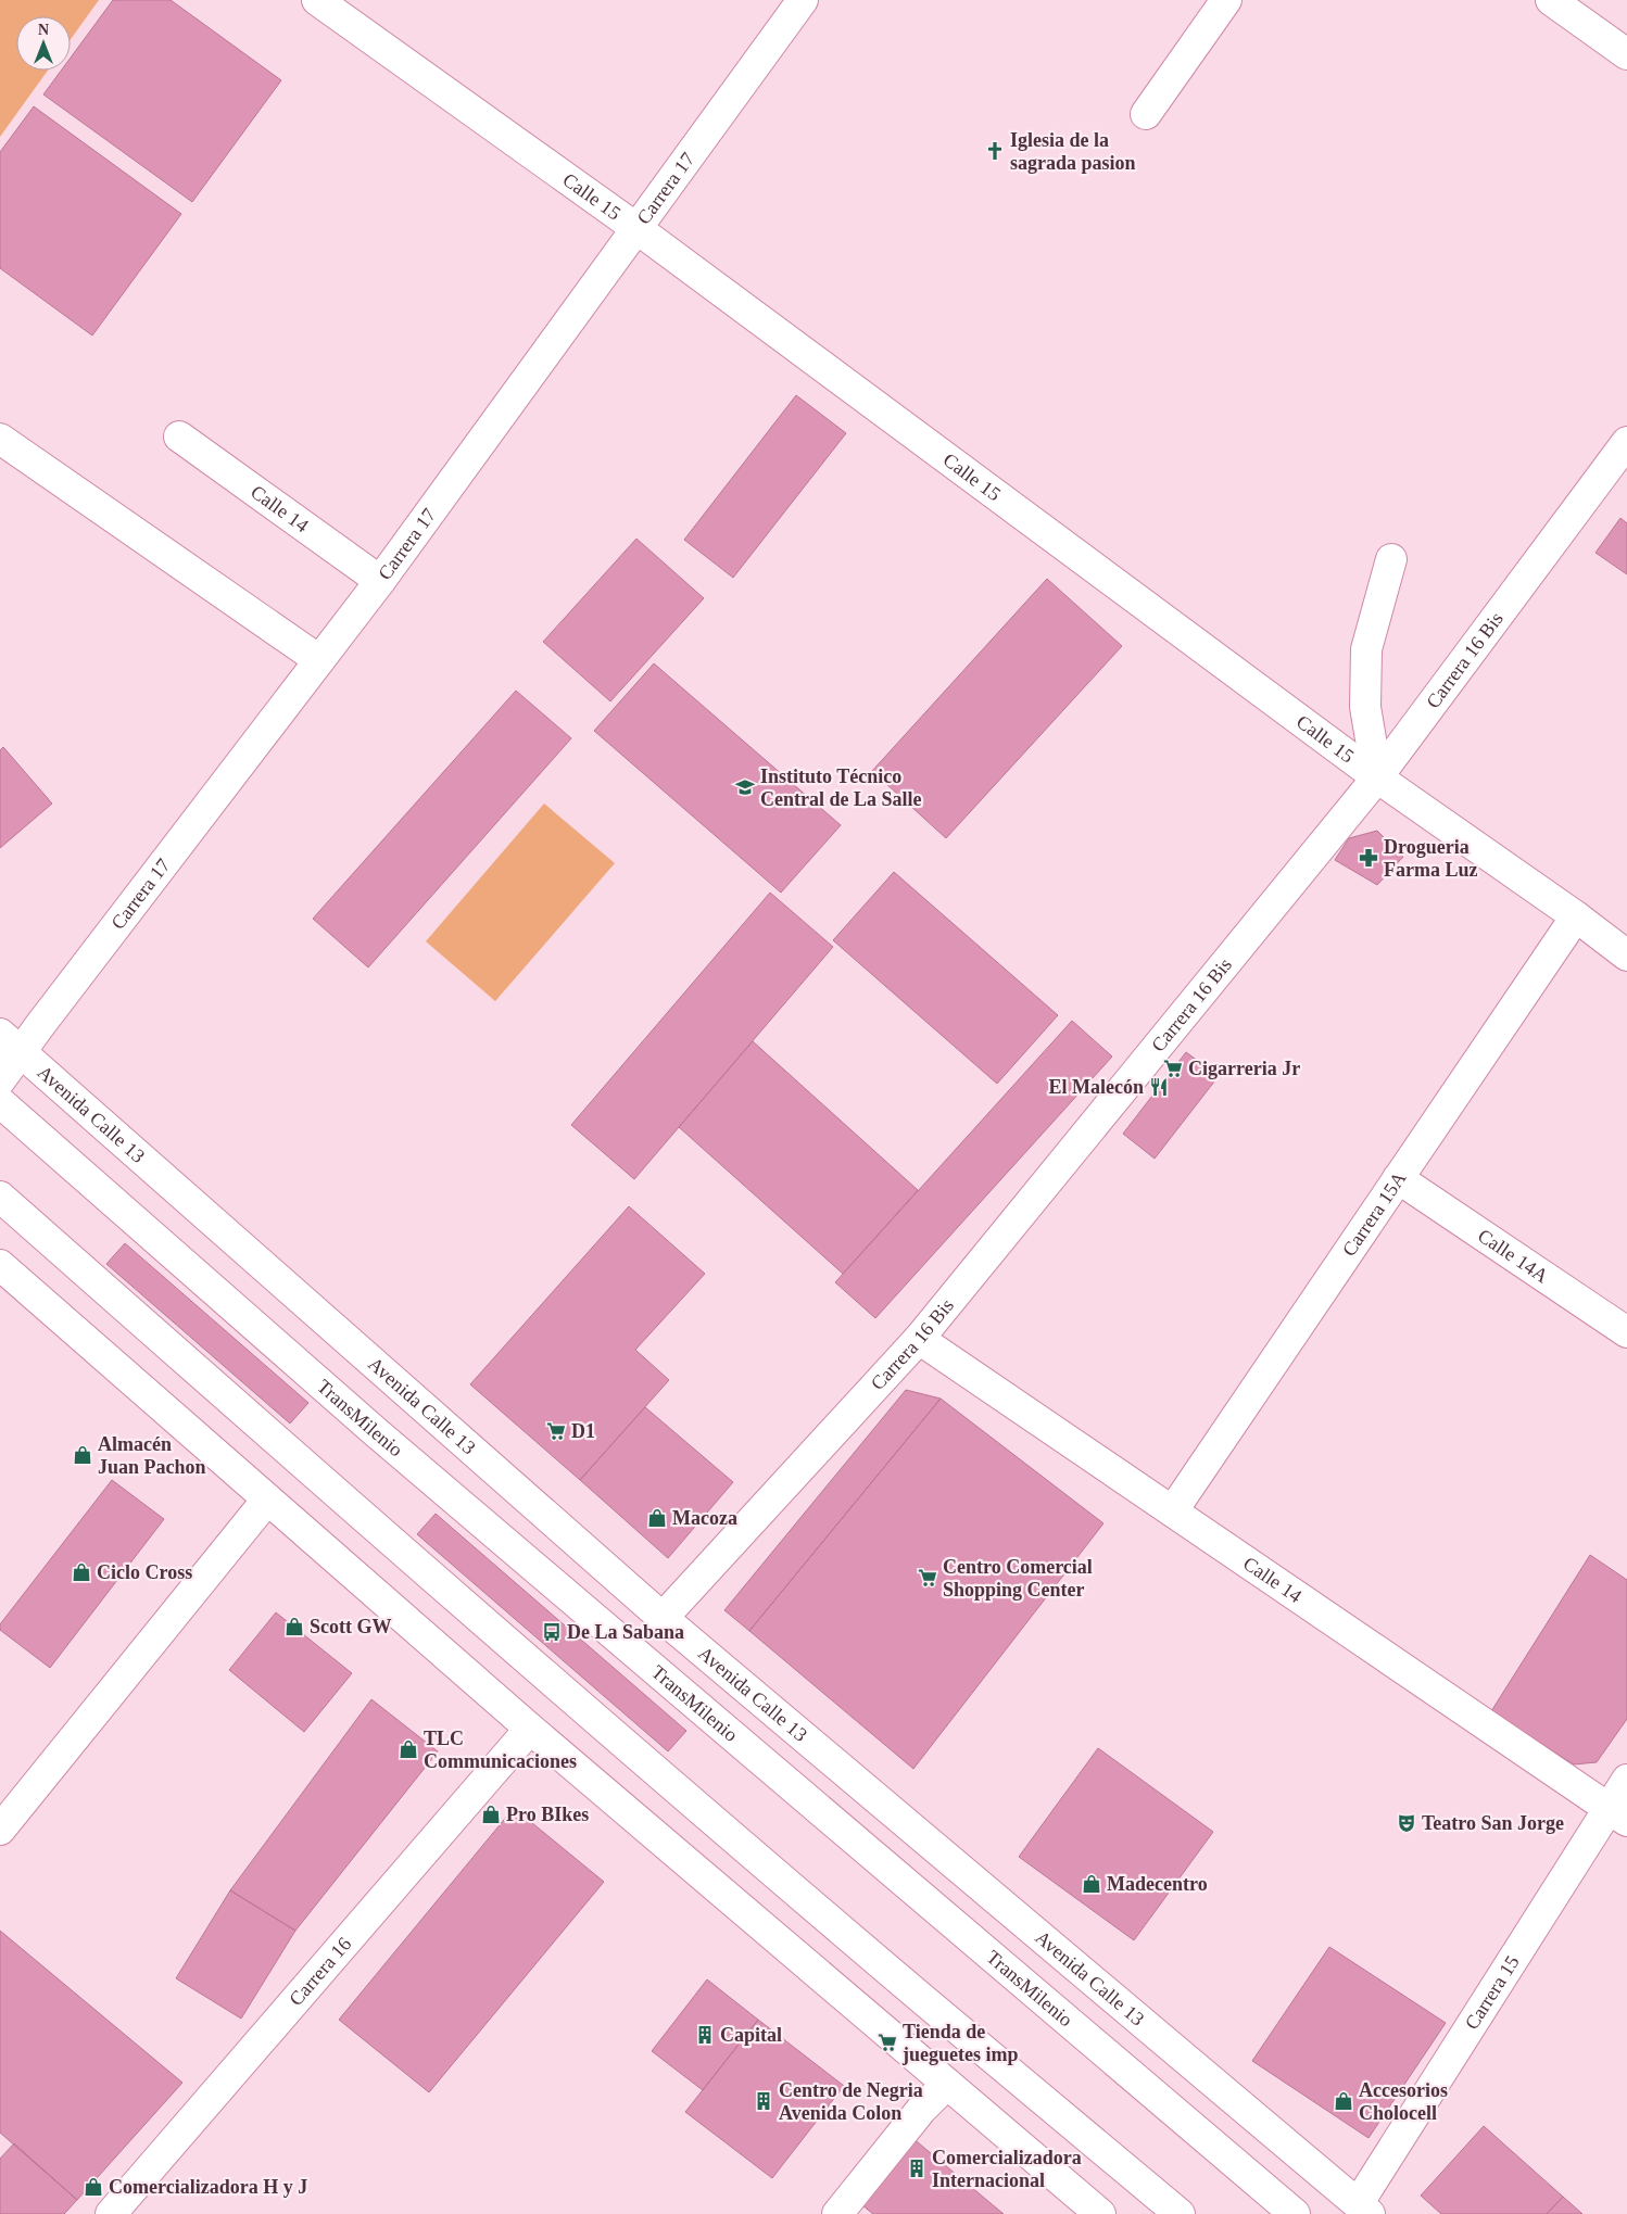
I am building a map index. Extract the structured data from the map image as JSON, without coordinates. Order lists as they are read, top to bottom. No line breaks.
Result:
{"streets":{"street":["Carrera 17","Calle 15","Calle 14","Carrera 16 Bis","Avenida Calle 13","Carrera 15A","Calle 14A","TransMilenio","Carrera 16","Carrera 15"]},"crossings":[["Carrera 17","Calle 15"],["Carrera 17","Calle 14"],["Carrera 17","Avenida Calle 13"],["Calle 15","Carrera 16 Bis"],["Calle 15","Carrera 15A"],["Calle 14","Carrera 16 Bis"],["Calle 14","Carrera 15A"],["Calle 14","Carrera 15"],["Carrera 16 Bis","Avenida Calle 13"],["Avenida Calle 13","Carrera 15"],["Carrera 15A","Calle 14A"]],"places":{"church":["Iglesia de la sagrada pasion"],"school or university":["Instituto Técnico Central de La Salle"],"pharmacy":["Drogueria Farma Luz"],"supermarket":["Cigarreria Jr","D1","Centro Comercial Shopping Center","Tienda de jueguetes imp"],"restaurant":["El Malecón"],"shop":["Almacén Juan Pachon","Macoza","Ciclo Cross","Scott GW","TLC Communicaciones","Pro BIkes","Madecentro","Accesorios Cholocell","Comercializadora H y J"],"bus stop":["De La Sabana"],"theatre":["Teatro San Jorge"],"building":["Capital","Centro de Negria Avenida Colon","Comercializadora Internacional"]},"north":"top"}
